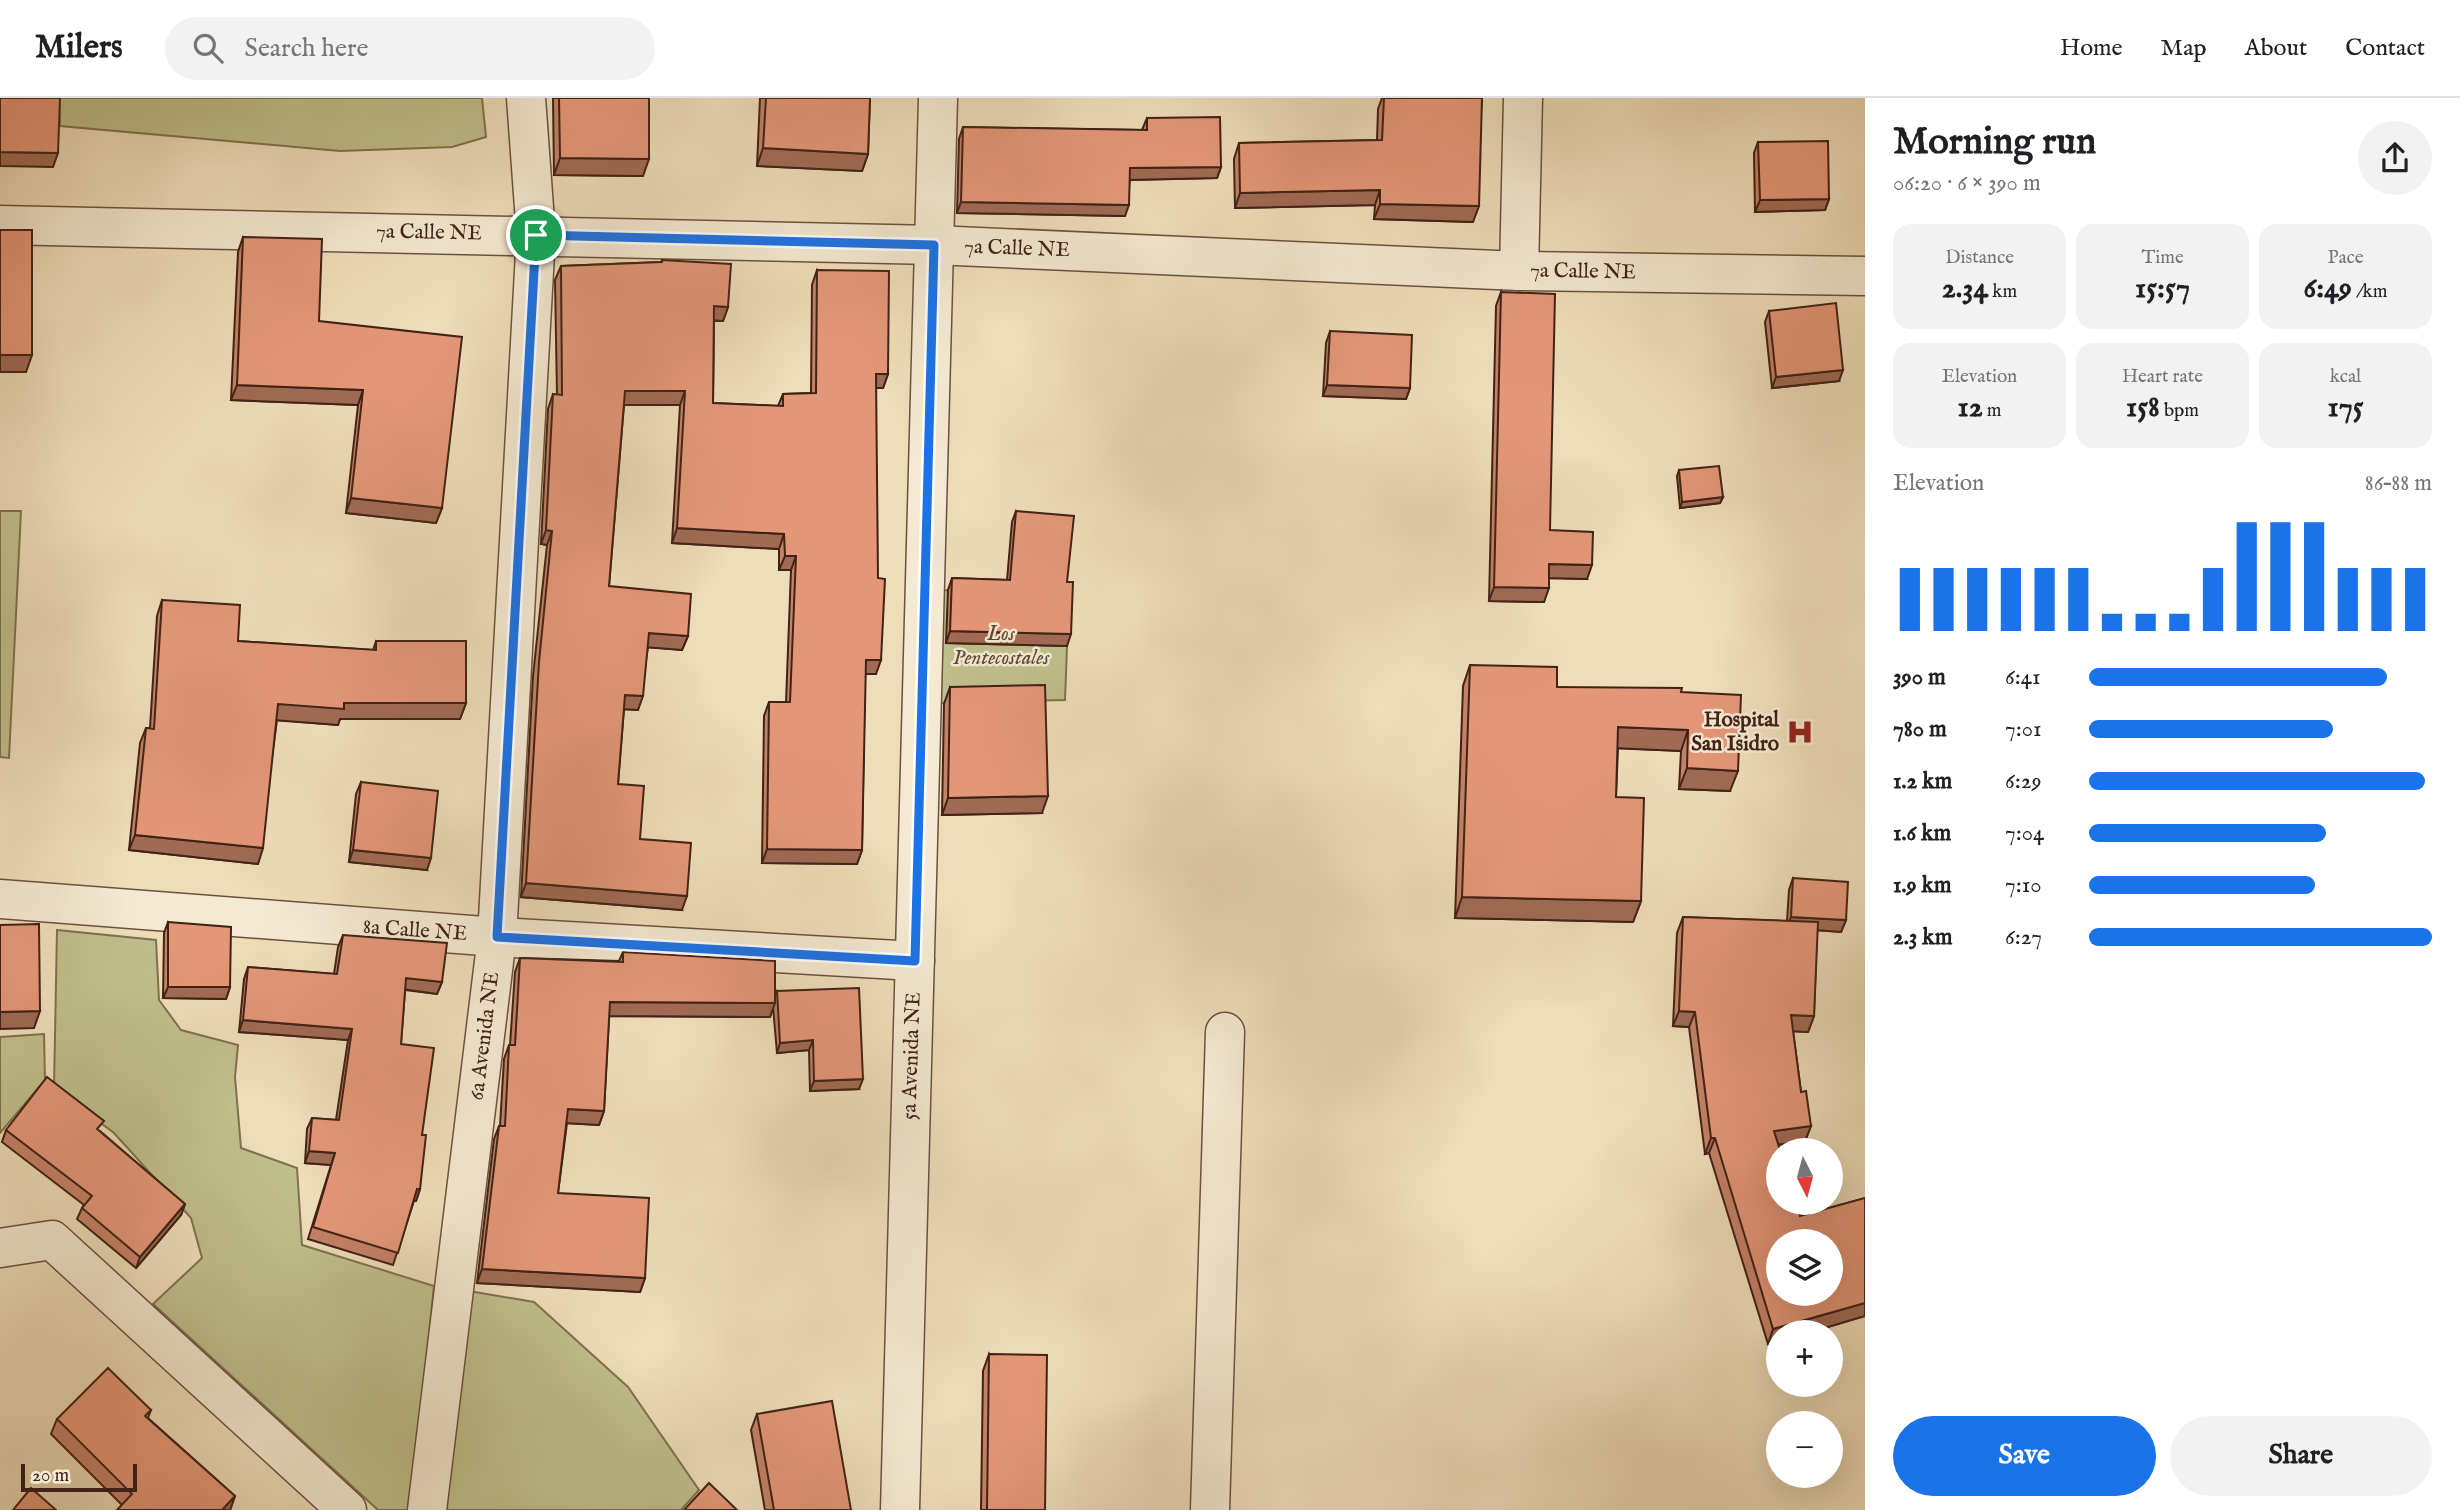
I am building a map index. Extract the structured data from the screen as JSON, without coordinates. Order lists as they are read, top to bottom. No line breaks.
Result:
{"streets":{"street":["7a Calle NE","8a Calle NE","6a Avenida NE","5a Avenida NE"]},"crossings":[["7a Calle NE","6a Avenida NE"],["7a Calle NE","5a Avenida NE"],["8a Calle NE","6a Avenida NE"],["8a Calle NE","5a Avenida NE"]],"parks":["Los Pentecostales"],"places":{"hospital":["Hospital San Isidro"]},"scale_bar":"20 m","north":"bottom","page":{"header":"Milers","search":"Search here","nav":["Home","Map","About","Contact"],"heading":["Morning run","06:20 · 6 × 390 m"],"stats":[["Distance","2.34 km"],["Time","15:57"],["Pace","6:49 /km"],["Elevation","12 m"],["Heart rate","158 bpm"],["kcal","175"]],"chart":["Elevation","86–88 m"],"list":[{"name":"390 m","note":"6:41"},{"name":"780 m","note":"7:01"},{"name":"1.2 km","note":"6:29"},{"name":"1.6 km","note":"7:04"},{"name":"1.9 km","note":"7:10"},{"name":"2.3 km","note":"6:27"}],"map_buttons":["+","−"],"buttons":["Save","Share"],"scale":"20 m"}}
